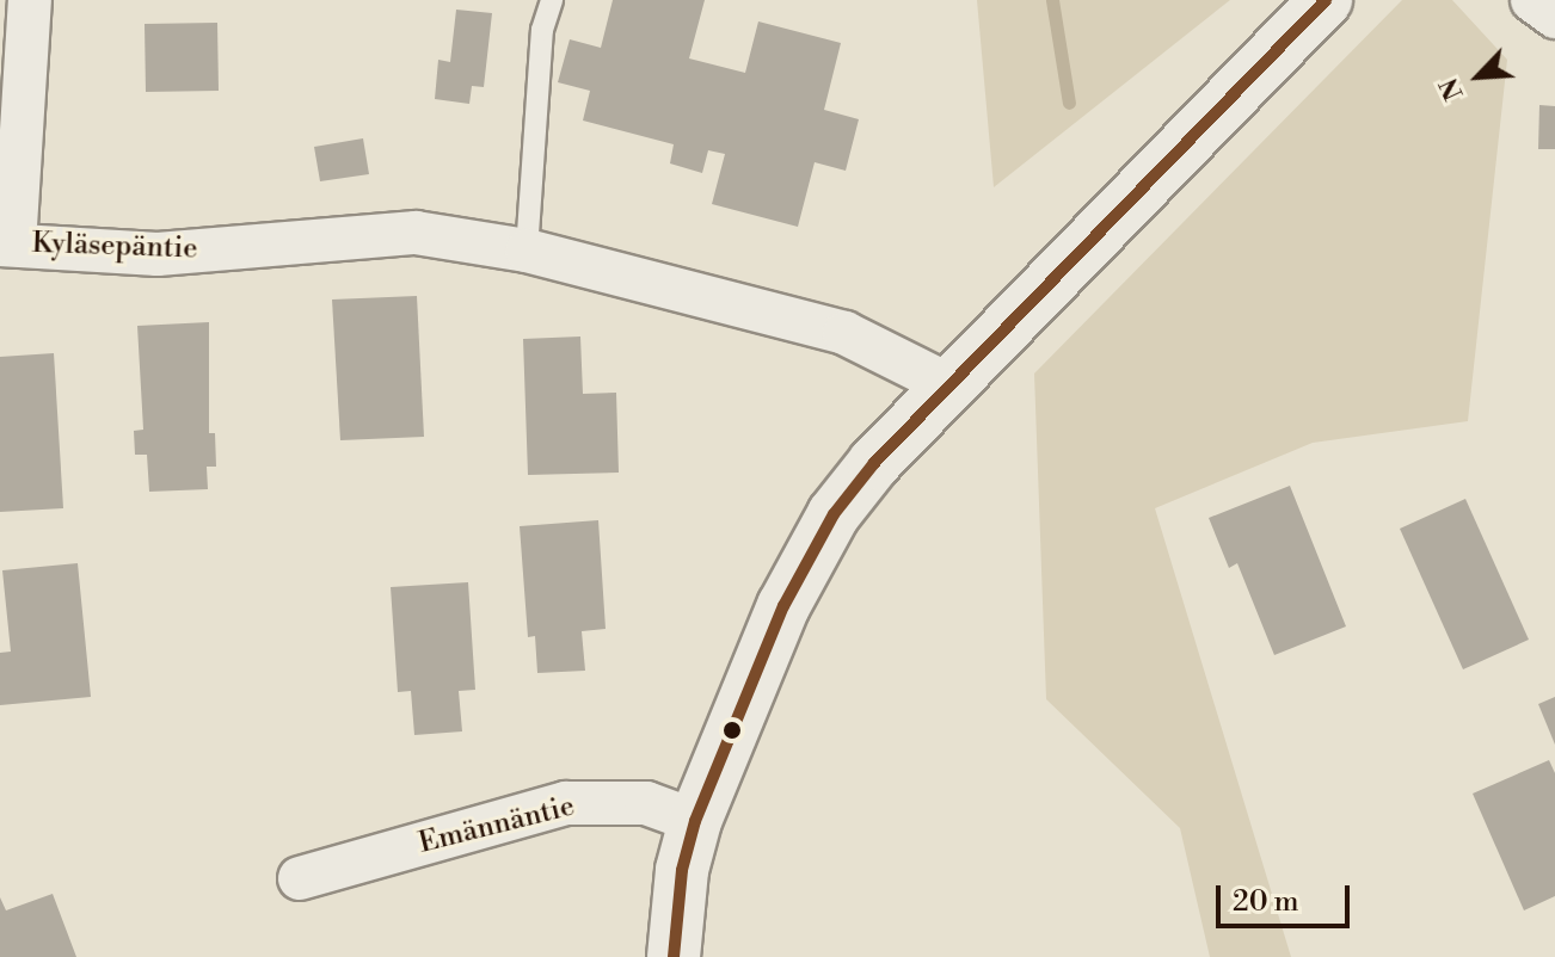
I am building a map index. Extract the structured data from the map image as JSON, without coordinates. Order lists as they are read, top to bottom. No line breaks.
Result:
{"streets":{"street":["Kyläsepäntie","Emännäntie"]},"scale_bar":"20 m","north":"bottom left"}
